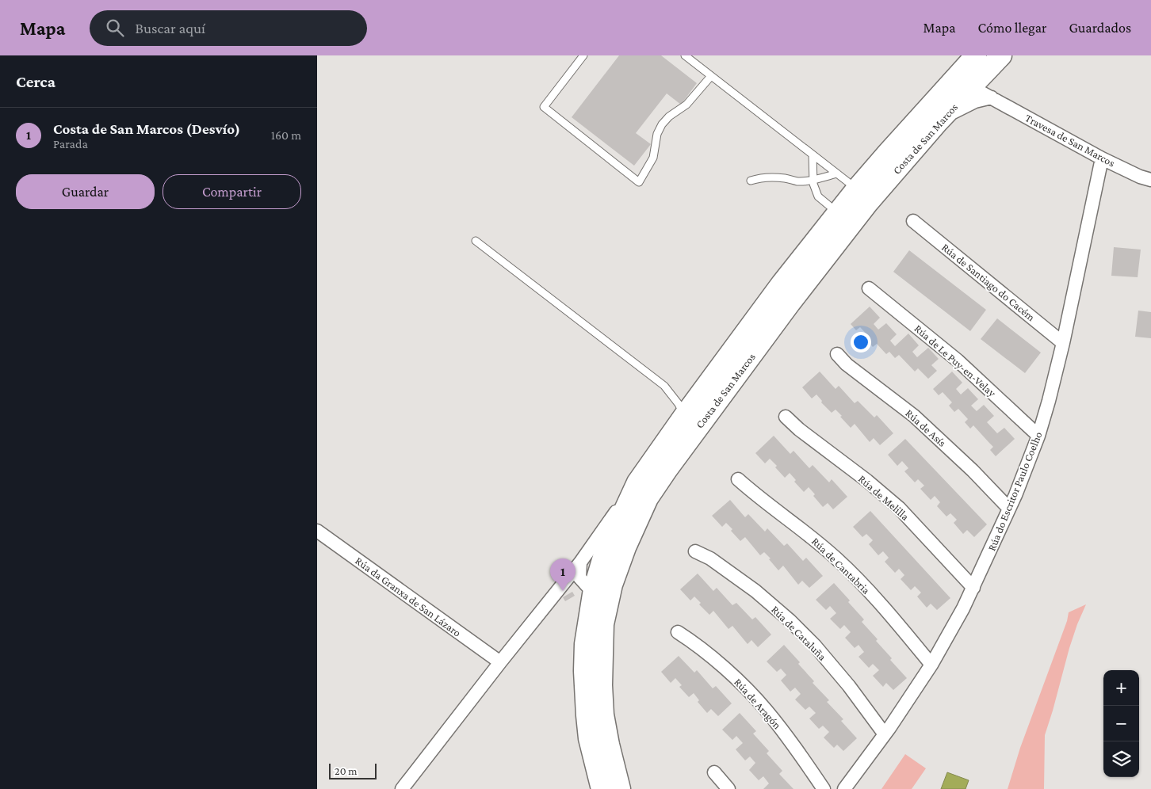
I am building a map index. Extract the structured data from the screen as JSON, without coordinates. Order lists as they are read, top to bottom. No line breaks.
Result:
{"streets":{"main road":["Costa de San Marcos"],"street":["Travesa de San Marcos","Rúa de Santiago do Cacém","Rúa de Le Puy-en-Velay","Rúa de Asís","Rúa do Escritor Paulo Coelho","Rúa de Melilla","Rúa de Cantabria","Rúa da Granxa de San Lázaro","Rúa de Cataluña","Rúa de Aragón"]},"crossings":[["Costa de San Marcos","Travesa de San Marcos"],["Travesa de San Marcos","Rúa do Escritor Paulo Coelho"],["Rúa de Santiago do Cacém","Rúa do Escritor Paulo Coelho"],["Rúa de Le Puy-en-Velay","Rúa do Escritor Paulo Coelho"],["Rúa de Asís","Rúa do Escritor Paulo Coelho"],["Rúa do Escritor Paulo Coelho","Rúa de Melilla"],["Rúa do Escritor Paulo Coelho","Rúa de Cantabria"],["Rúa do Escritor Paulo Coelho","Rúa de Cataluña"]],"scale_bar":"20 m","page":{"header":"Mapa","search":"Buscar aquí","nav":["Mapa","Cómo llegar","Guardados"],"heading":"Cerca","list":[{"mark":"1","name":"Costa de San Marcos (Desvío)","note":"Parada","value":"160 m"}],"buttons":["Guardar","Compartir"],"pins":"1","map_buttons":["+","−"],"scale":"20 m"}}
